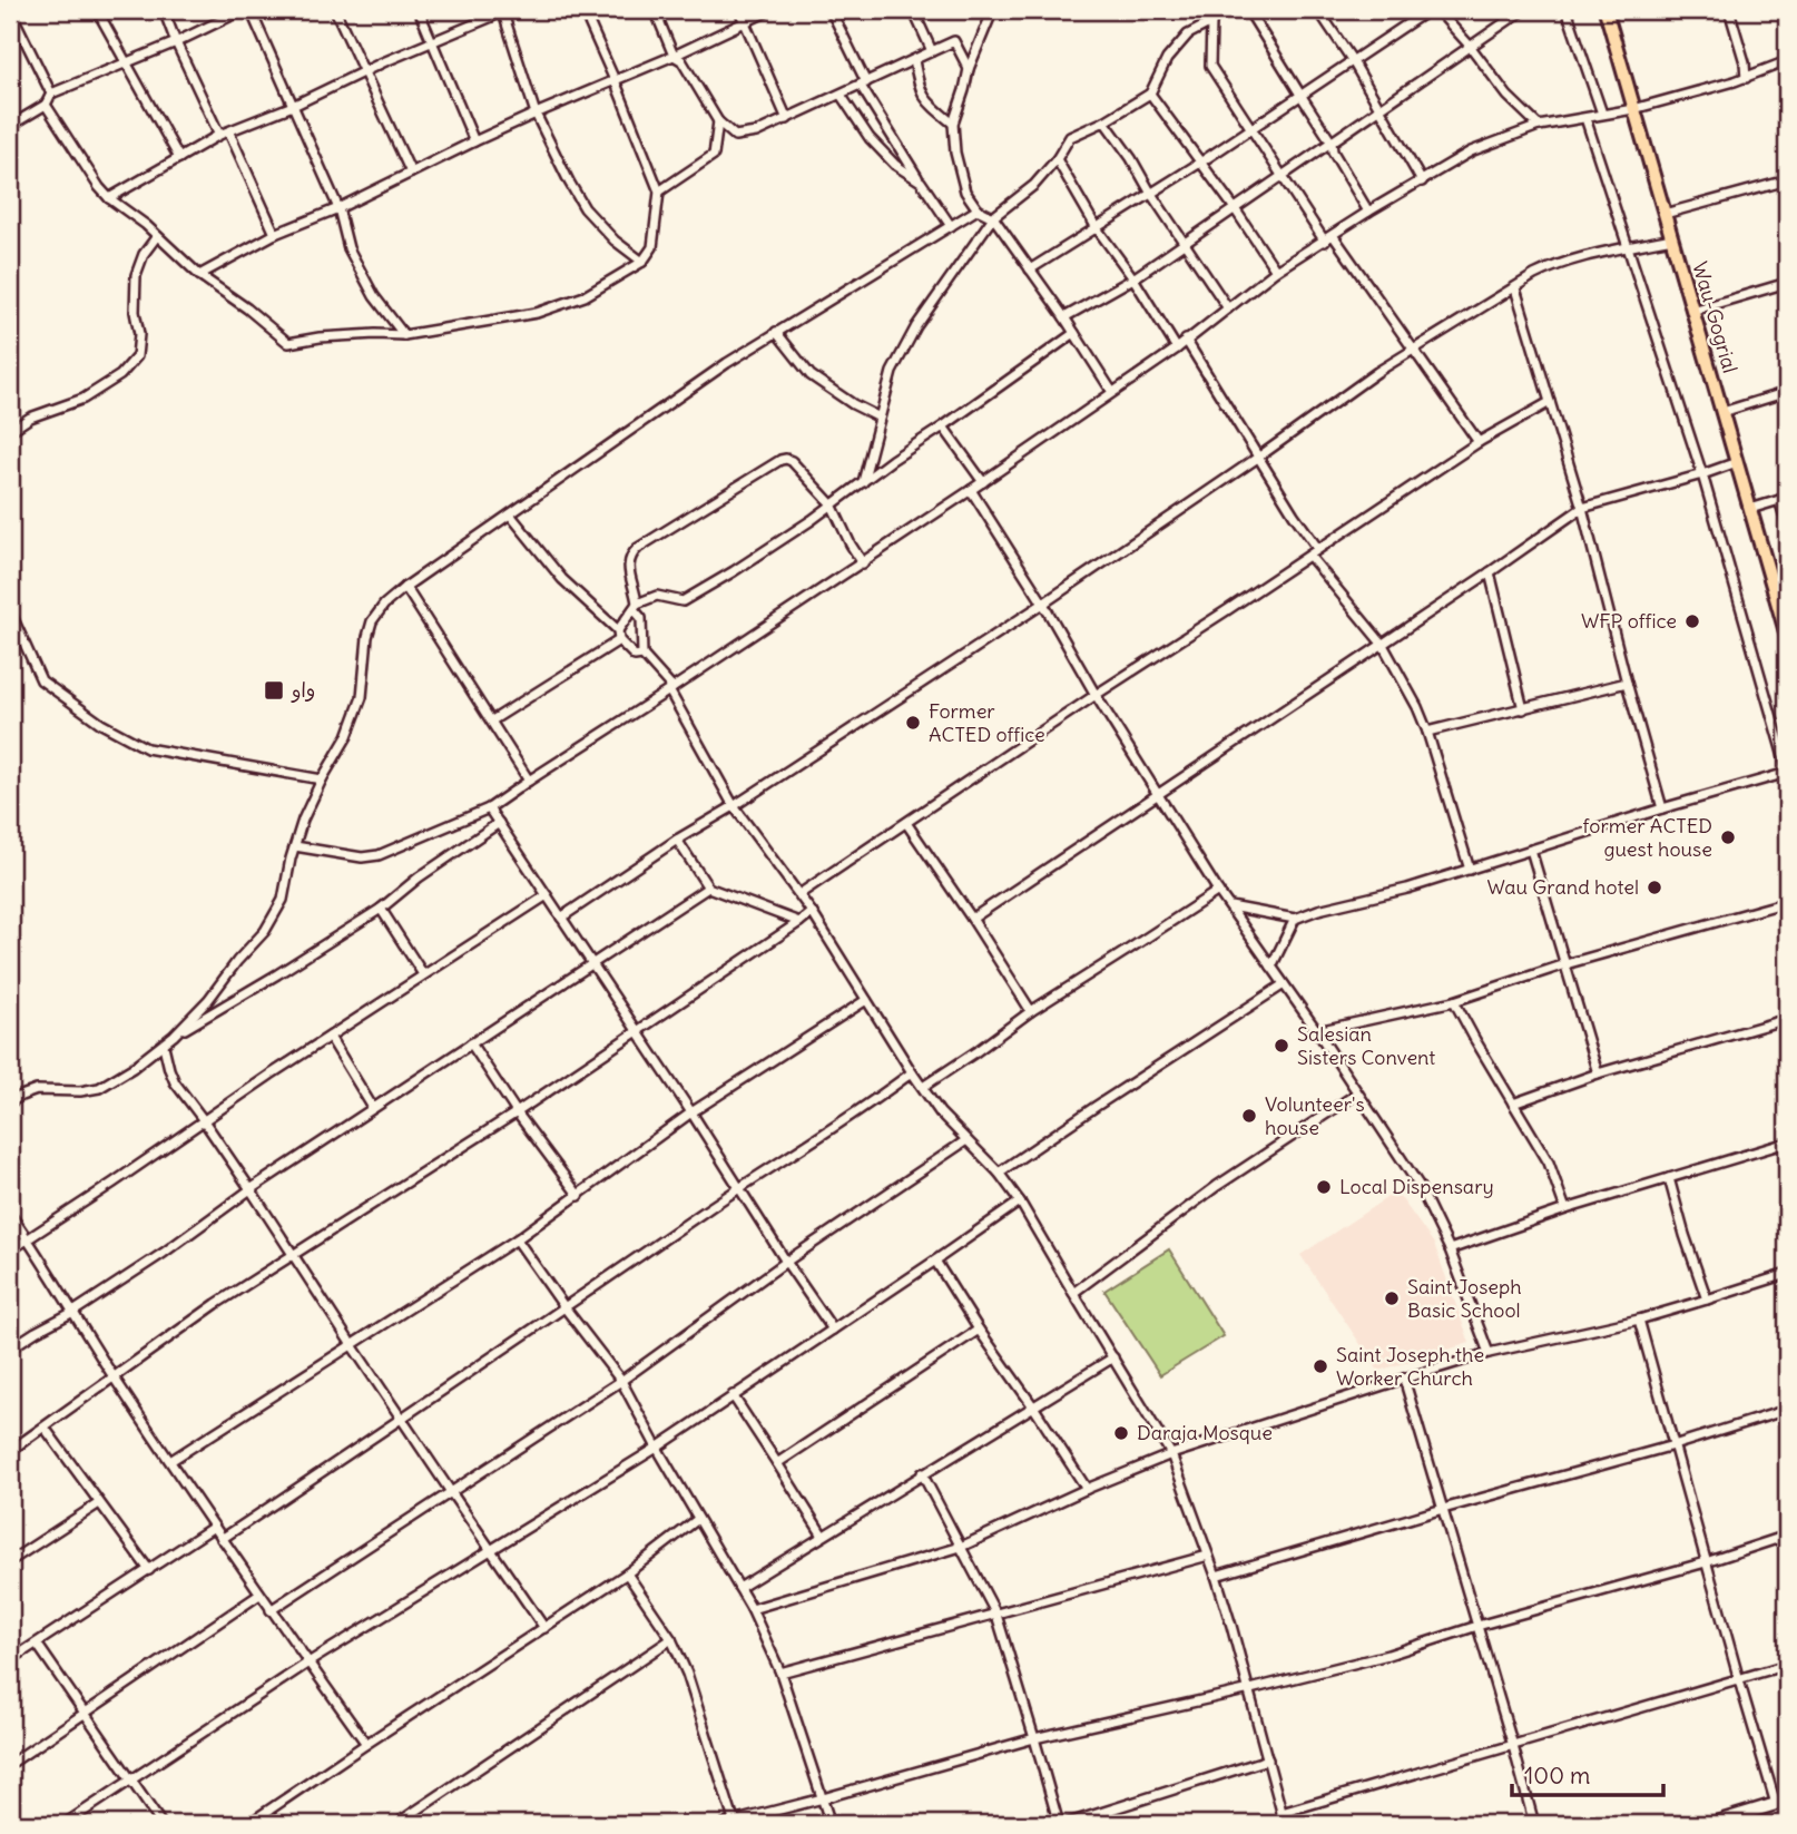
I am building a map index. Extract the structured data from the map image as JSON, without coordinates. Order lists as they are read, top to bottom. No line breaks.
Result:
{"streets":{"main road":["Wau-Gogrial"]},"places":{"other":["WFP office","Former ACTED office","former ACTED guest house","Wau Grand hotel","Salesian Sisters Convent","Volunteer's house","Local Dispensary","Saint Joseph Basic School","Saint Joseph the Worker Church","Daraja Mosque"],"transit":["واو"]},"scale_bar":"100 m"}
